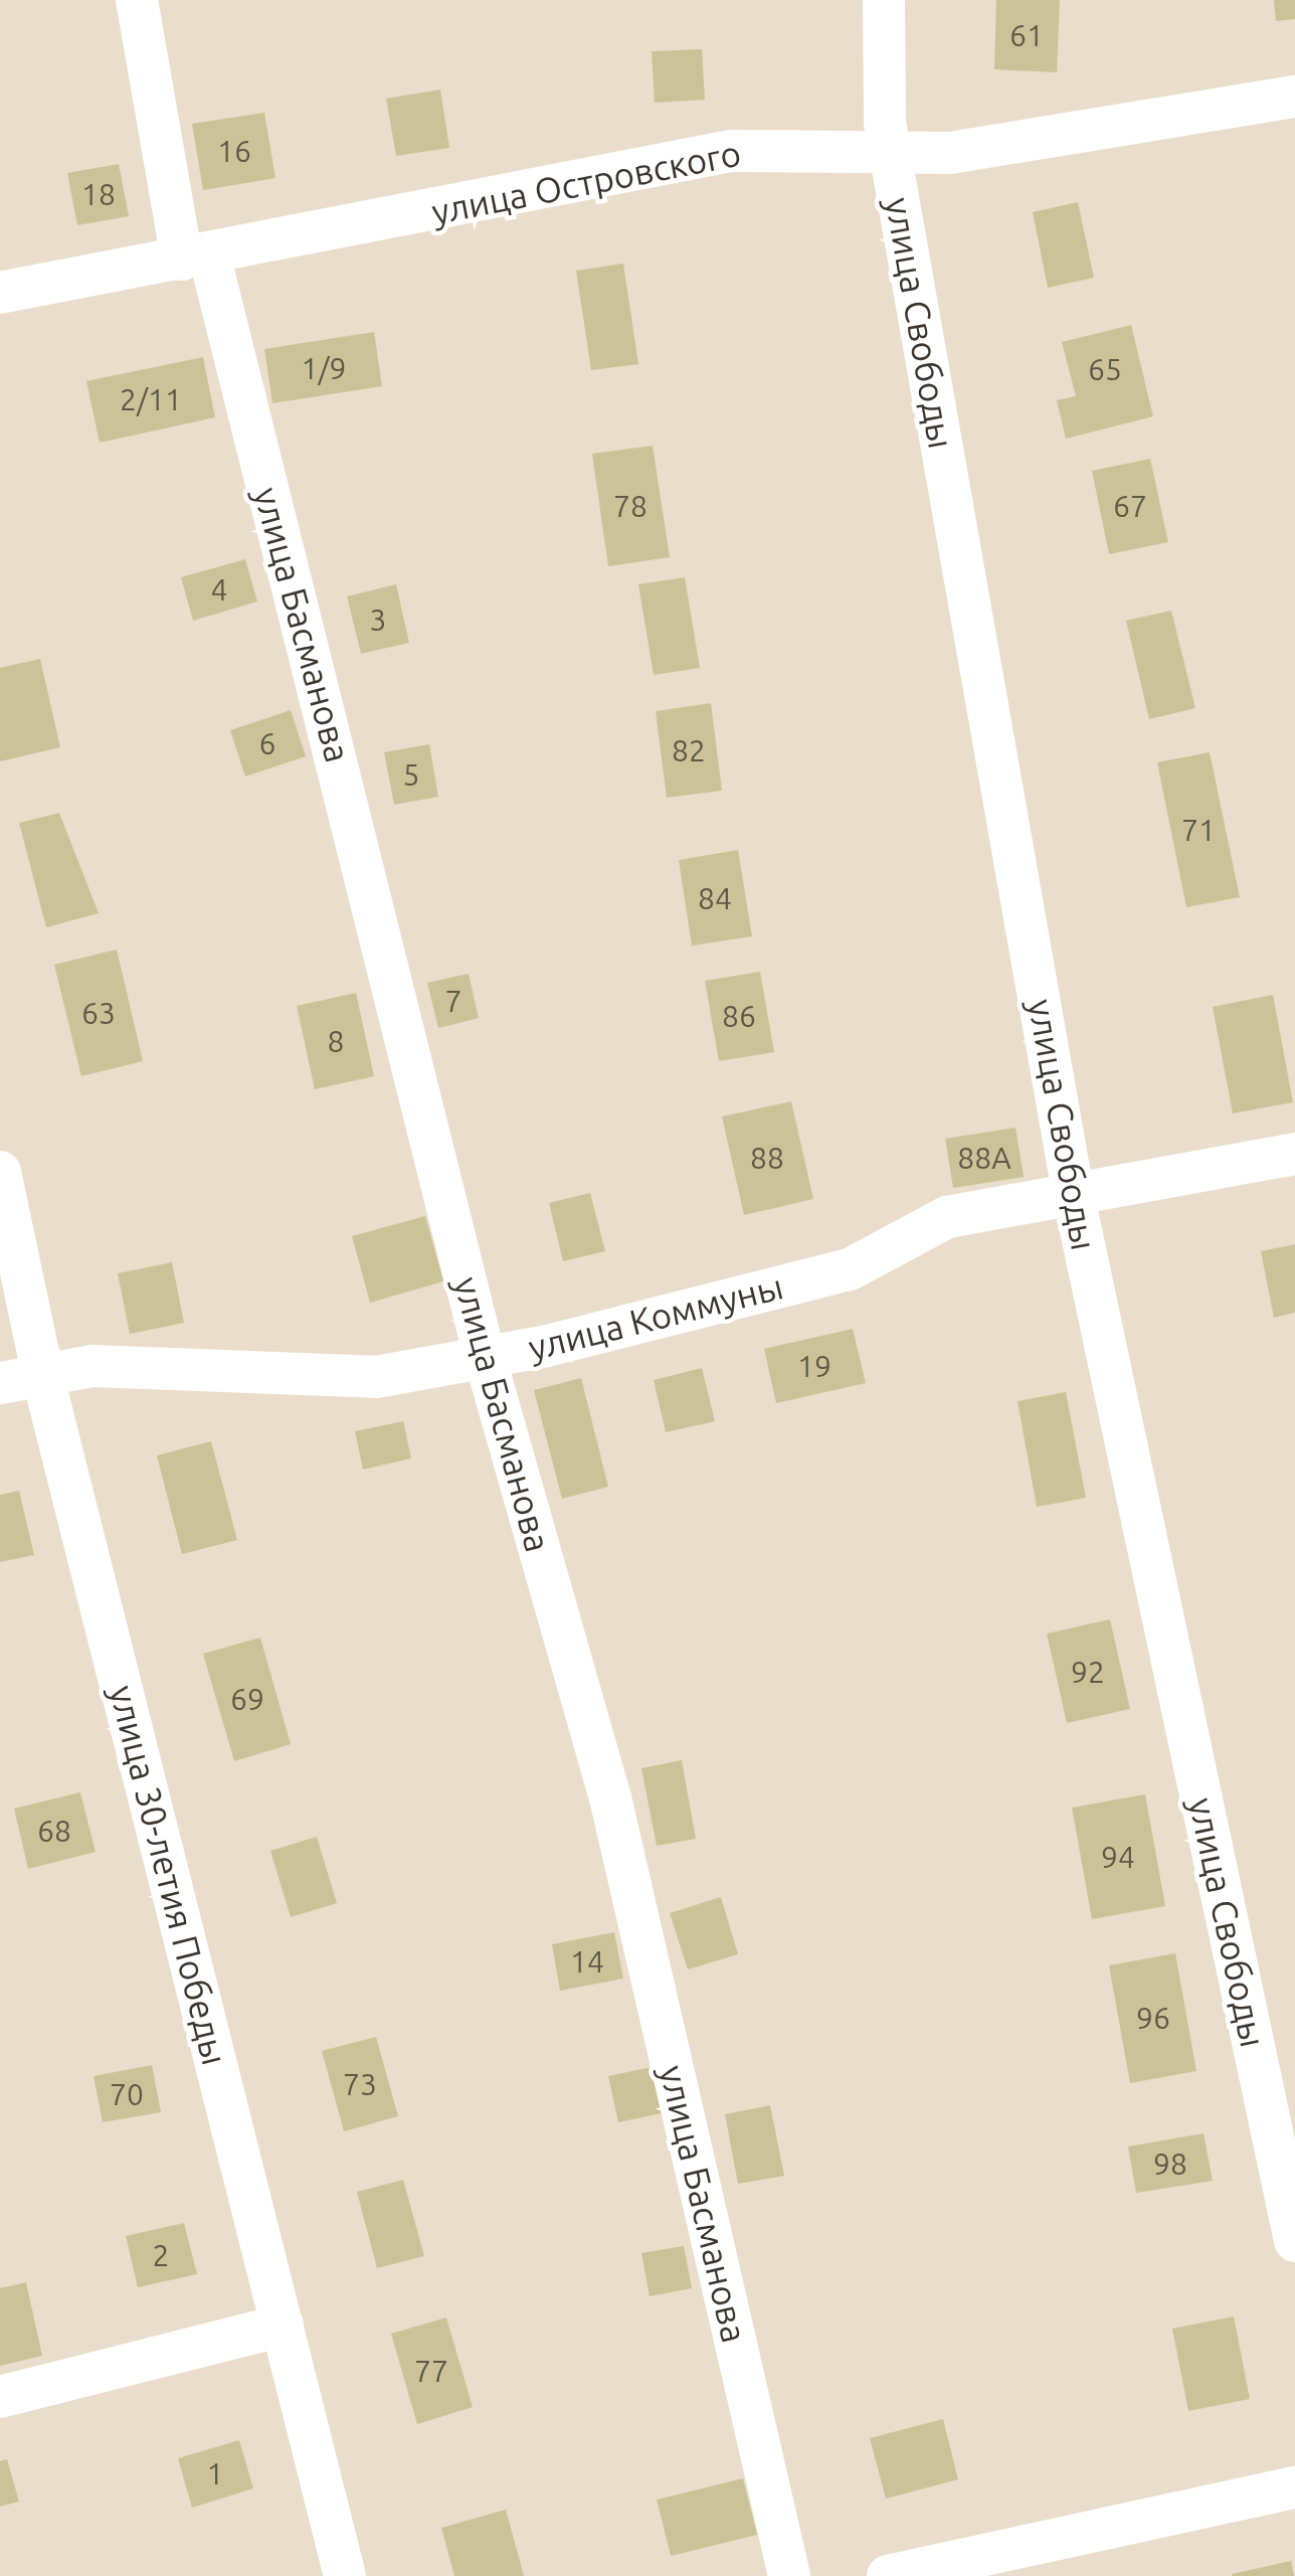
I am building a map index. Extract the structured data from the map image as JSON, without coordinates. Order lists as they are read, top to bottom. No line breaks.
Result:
{"streets":{"street":["улица Островского","улица Свободы","улица Басманова","улица Коммуны","улица 30-летия Победы"]},"crossings":[["улица Островского","улица Свободы"],["улица Островского","улица Басманова"],["улица Свободы","улица Коммуны"],["улица Басманова","улица Коммуны"],["улица Коммуны","улица 30-летия Победы"]],"house_numbers":["61","16","18","1/9","65","2/11","78","67","4","3","6","82","5","71","84","7","63","86","8","88","88А","19","92","69","68","94","14","96","73","70","98","2","77","1"]}
